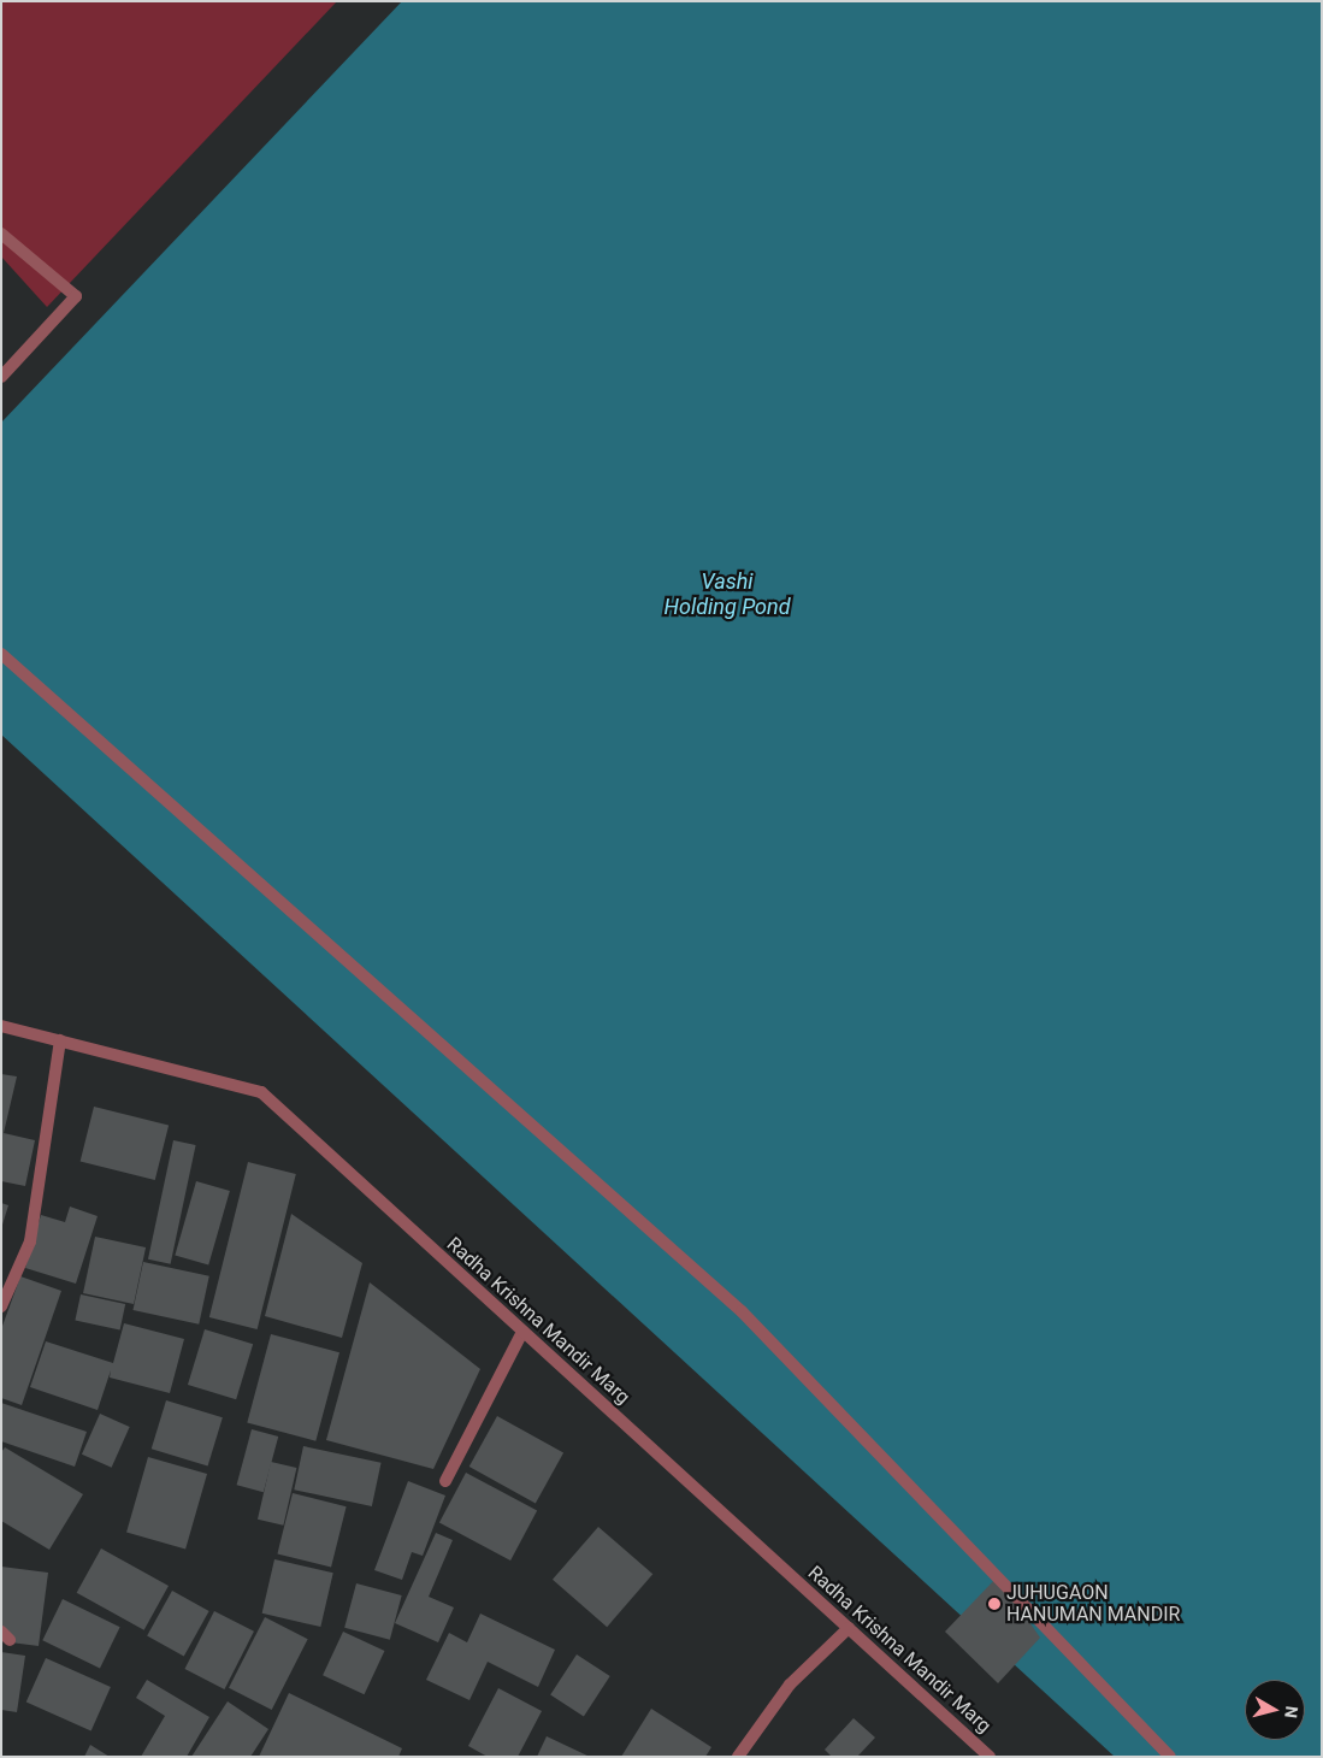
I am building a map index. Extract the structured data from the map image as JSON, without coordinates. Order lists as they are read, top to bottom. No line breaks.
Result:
{"streets":{"street":["Radha Krishna Mandir Marg"]},"water":["Vashi Holding Pond"],"places":["JUHUGAON HANUMAN MANDIR"],"north":"right"}
